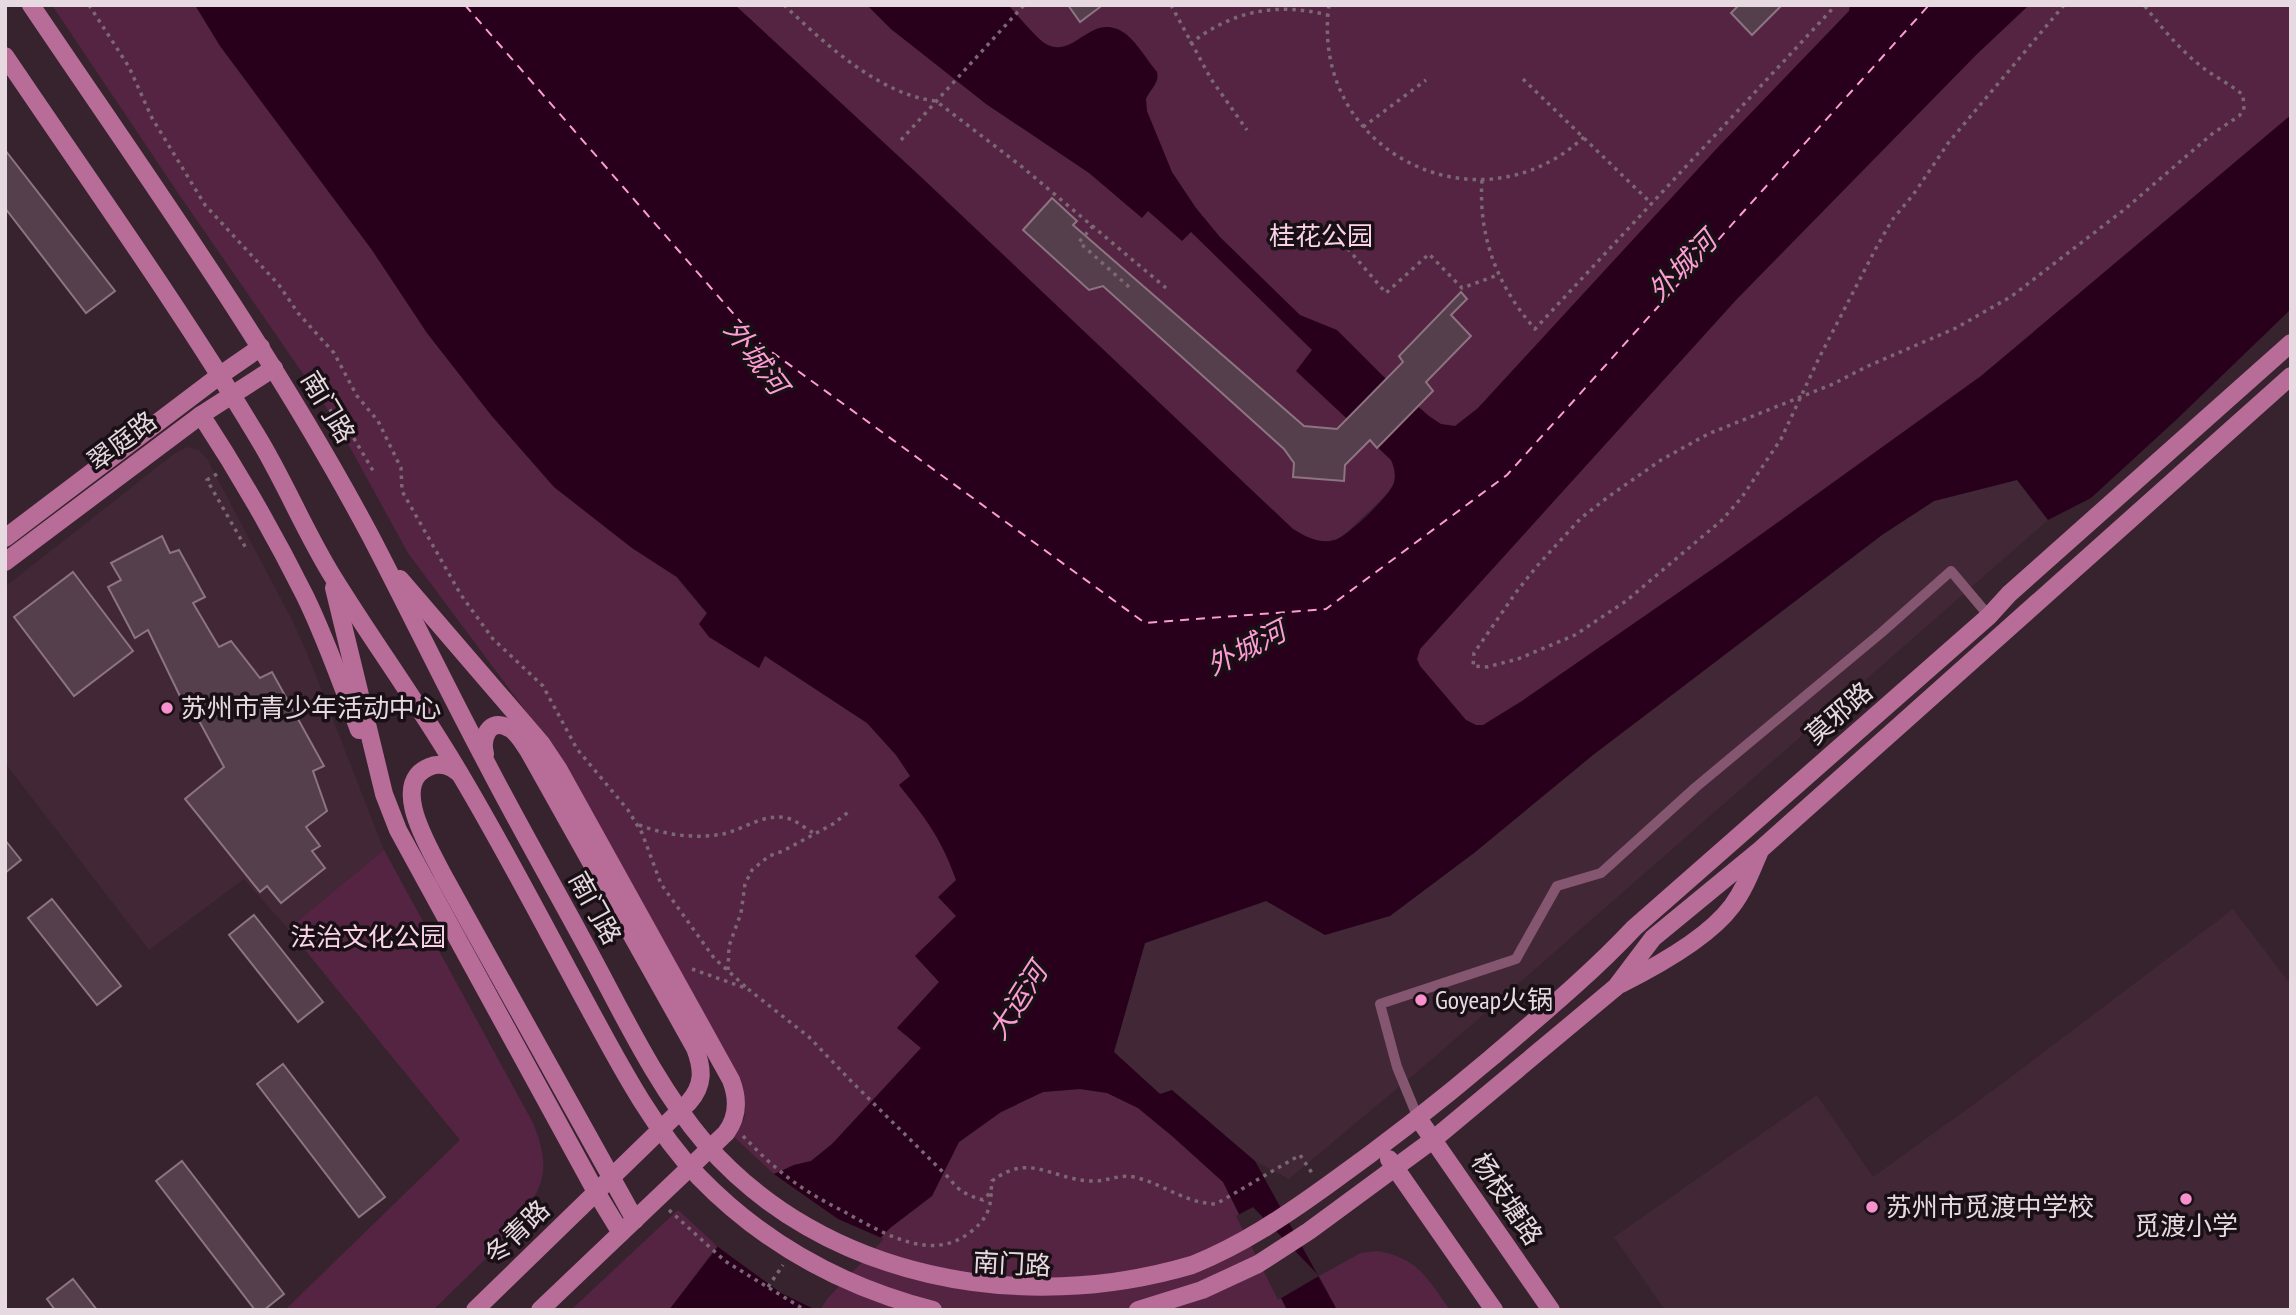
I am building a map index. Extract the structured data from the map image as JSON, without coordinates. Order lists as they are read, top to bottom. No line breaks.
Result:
{"streets":{"main road":["南门路","翠庭路","莫邪路","杨枝塘路","冬青路"]},"crossings":[["南门路","翠庭路"],["南门路","莫邪路"],["南门路","杨枝塘路"],["南门路","冬青路"],["莫邪路","杨枝塘路"]],"water":["外城河","大运河"],"parks":["桂花公园","法治文化公园"],"places":["苏州市青少年活动中心","Goyeap火锅","觅渡小学","苏州市觅渡中学校"]}
